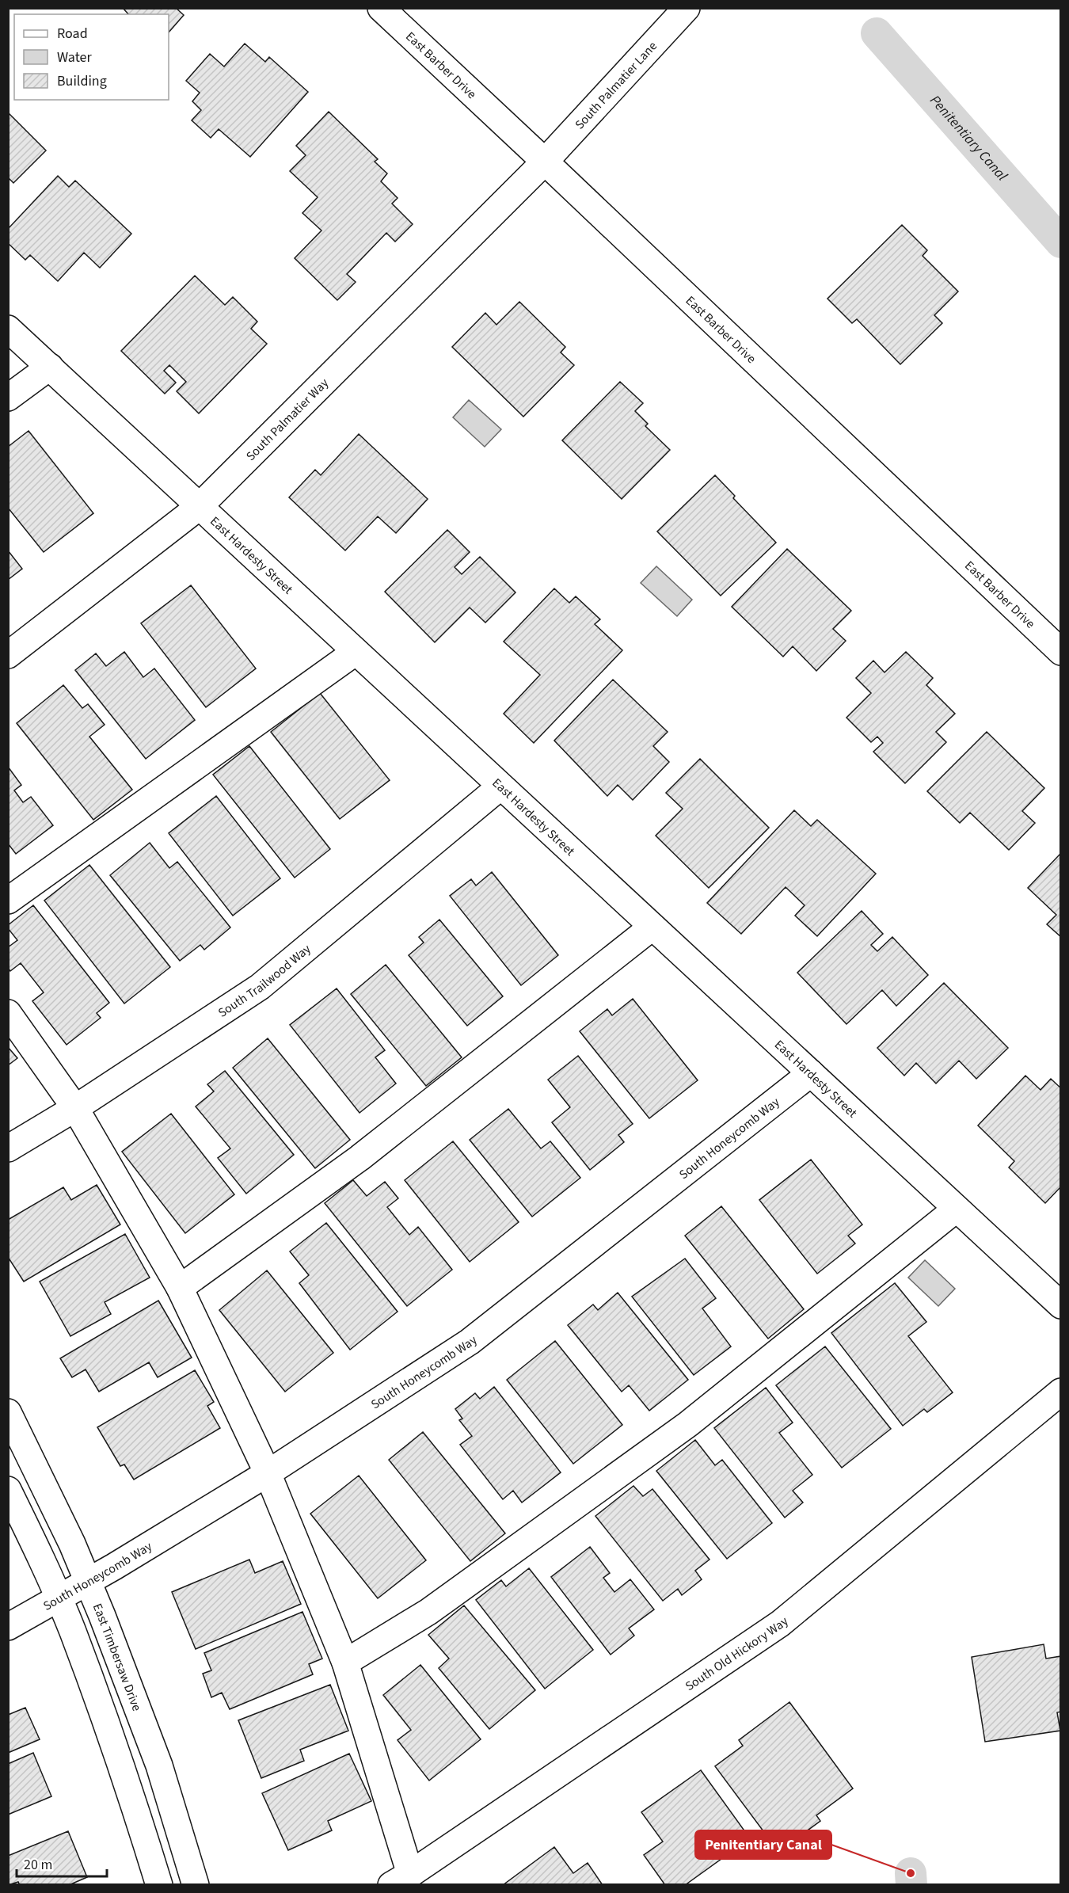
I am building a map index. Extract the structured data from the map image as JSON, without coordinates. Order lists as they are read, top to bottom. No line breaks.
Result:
{"streets":{"street":["East Barber Drive","South Palmatier Lane","South Palmatier Way","East Hardesty Street","South Trailwood Way","South Honeycomb Way","South Old Hickory Way","East Timbersaw Drive"]},"crossings":[["East Barber Drive","South Palmatier Lane"],["East Barber Drive","South Palmatier Way"],["South Palmatier Lane","South Palmatier Way"],["South Palmatier Way","East Hardesty Street"],["East Hardesty Street","South Trailwood Way"],["East Hardesty Street","South Honeycomb Way"],["South Honeycomb Way","East Timbersaw Drive"]],"water":["Penitentiary Canal"],"places":["Penitentiary Canal"],"legend":["Road","Water","Building"],"scale_bar":"20 m"}
